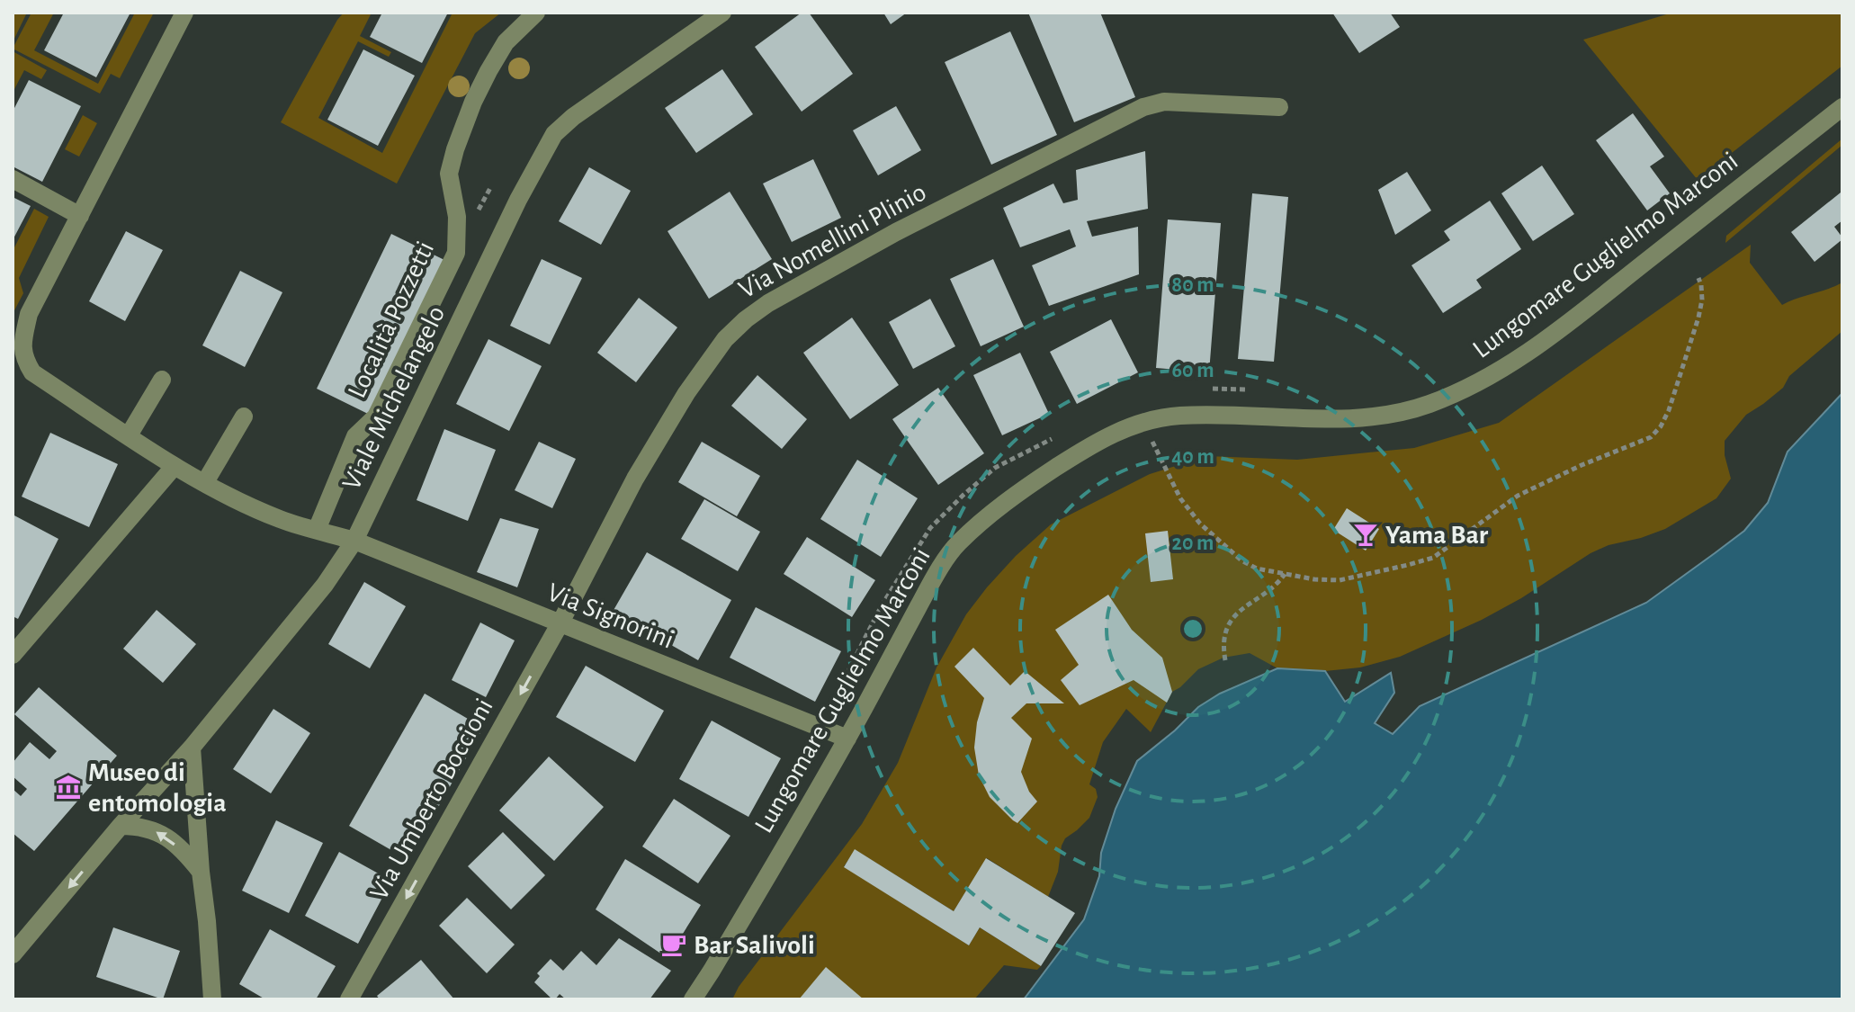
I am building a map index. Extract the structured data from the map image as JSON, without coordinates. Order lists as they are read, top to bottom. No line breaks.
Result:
{"streets":{"street":["Via Nomellini Plinio","Lungomare Guglielmo Marconi","Località Pozzetti","Viale Michelangelo","Via Signorini","Via Umberto Boccioni"]},"crossings":[["Via Nomellini Plinio","Via Signorini"],["Via Nomellini Plinio","Via Umberto Boccioni"],["Lungomare Guglielmo Marconi","Via Signorini"],["Viale Michelangelo","Via Signorini"],["Via Signorini","Via Umberto Boccioni"]],"one_way":["Via Umberto Boccioni"],"places":{"bar":["Yama Bar"],"museum":["Museo di entomologia"],"cafe":["Bar Salivoli"]},"rings":["80 m","60 m","40 m","20 m"]}
